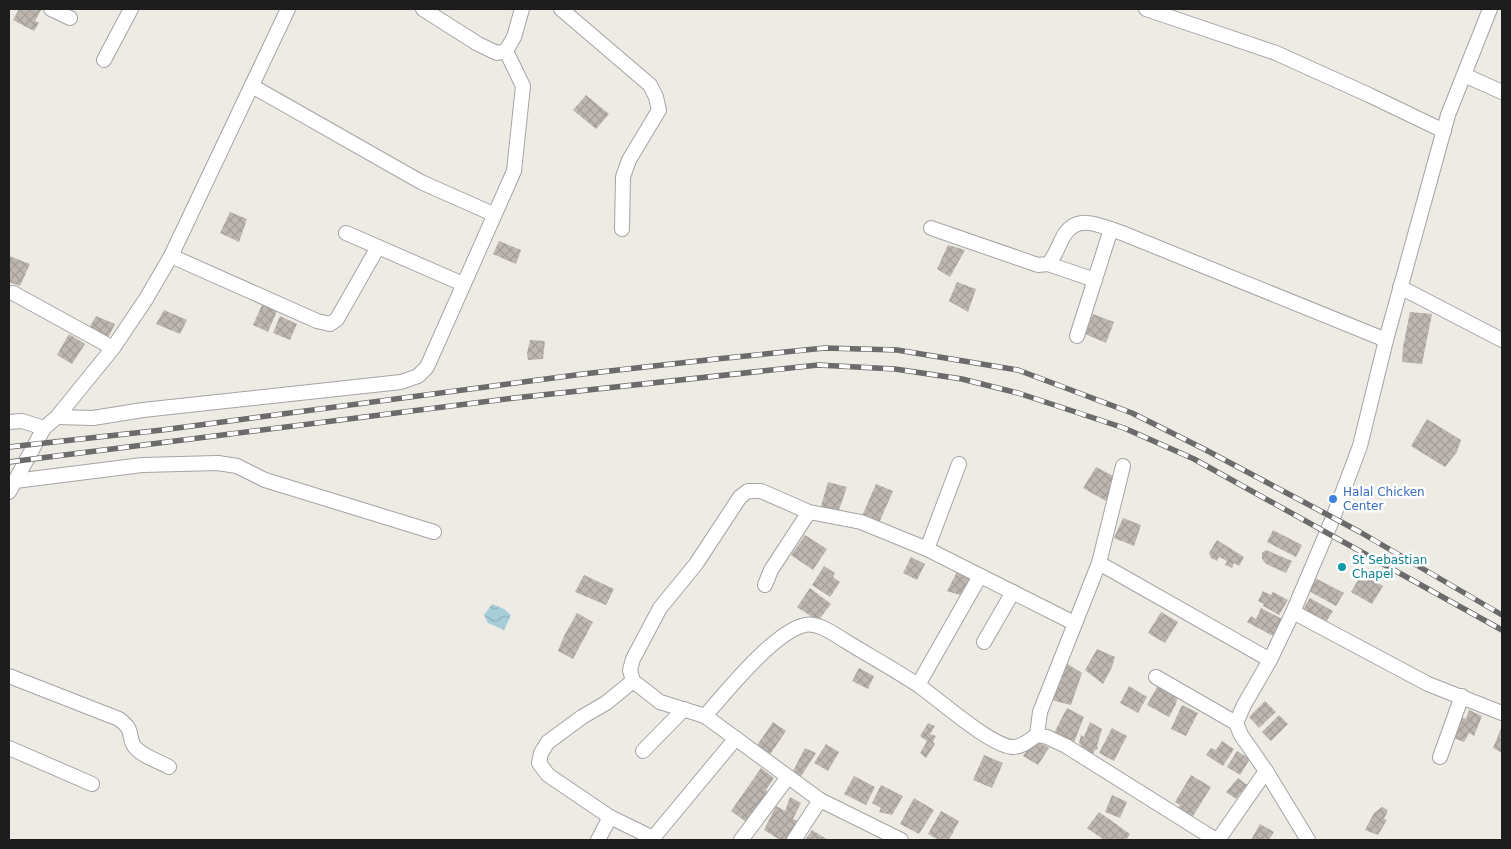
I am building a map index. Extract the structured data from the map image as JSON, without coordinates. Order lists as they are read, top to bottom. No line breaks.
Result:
{"places":["Halal Chicken Center","St Sebastian Chapel"]}
